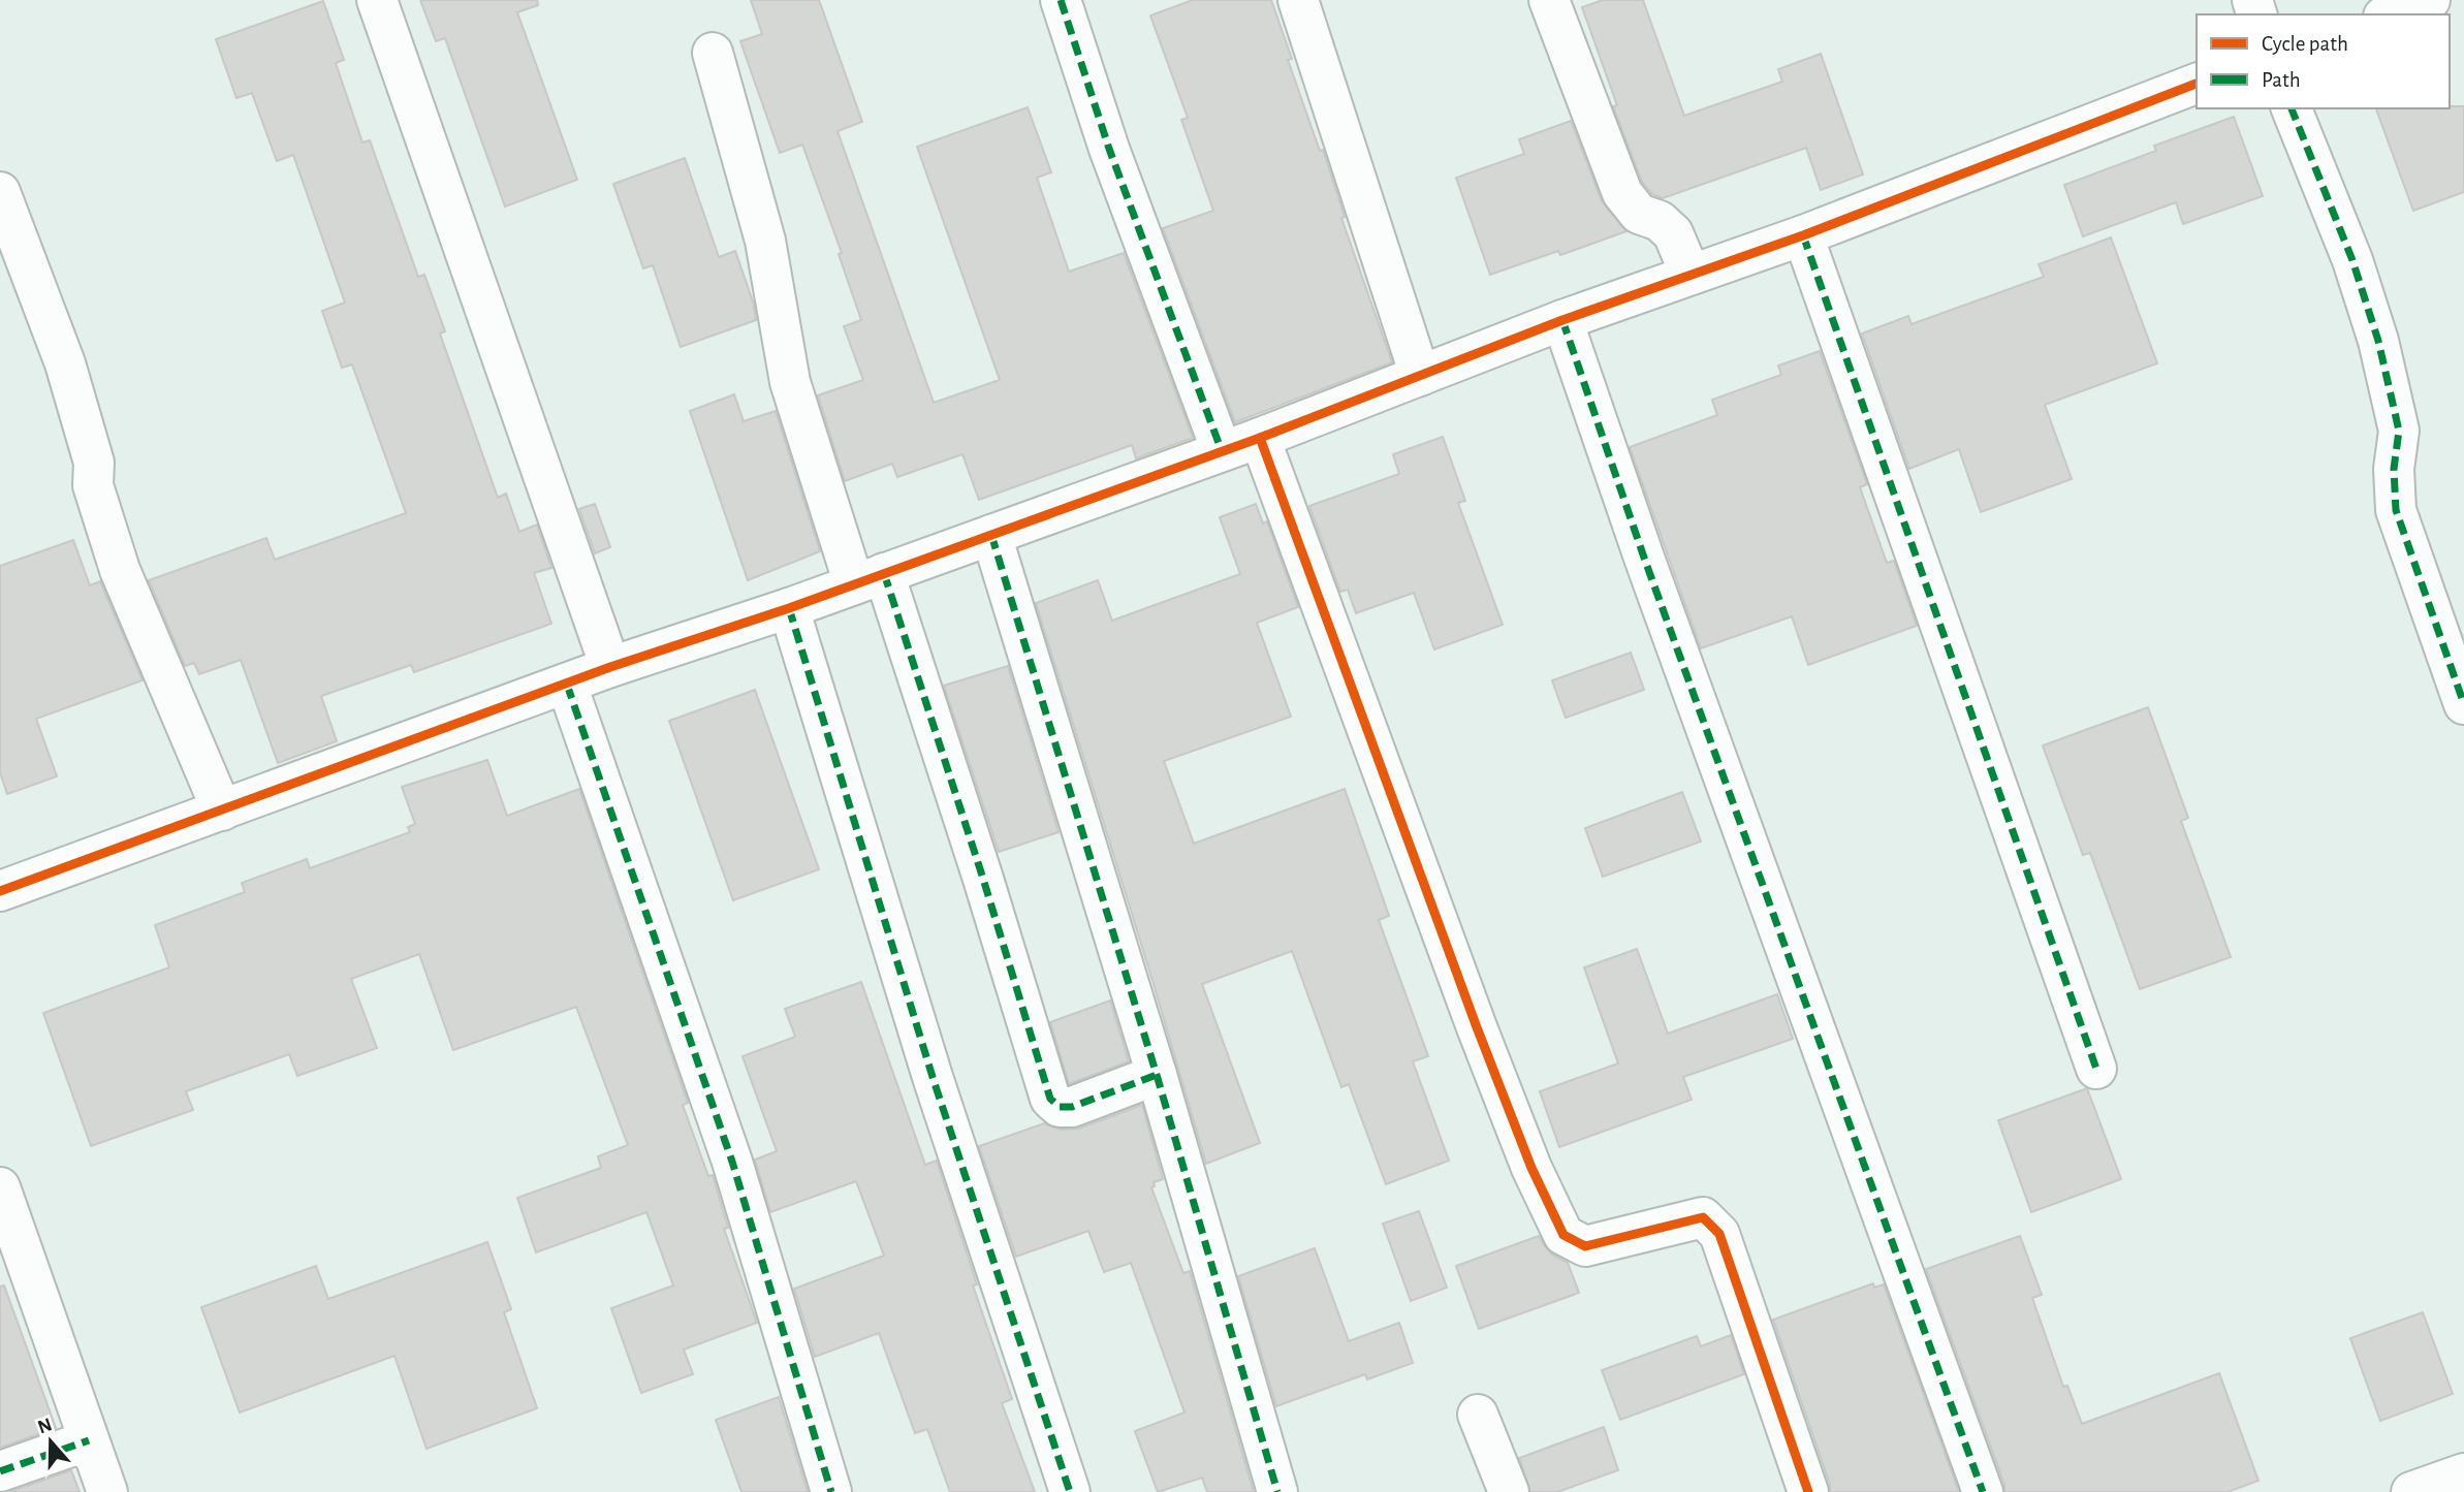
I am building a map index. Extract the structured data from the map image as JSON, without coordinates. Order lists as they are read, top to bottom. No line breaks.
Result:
{"legend":["Cycle path","Path"],"north":"top"}
